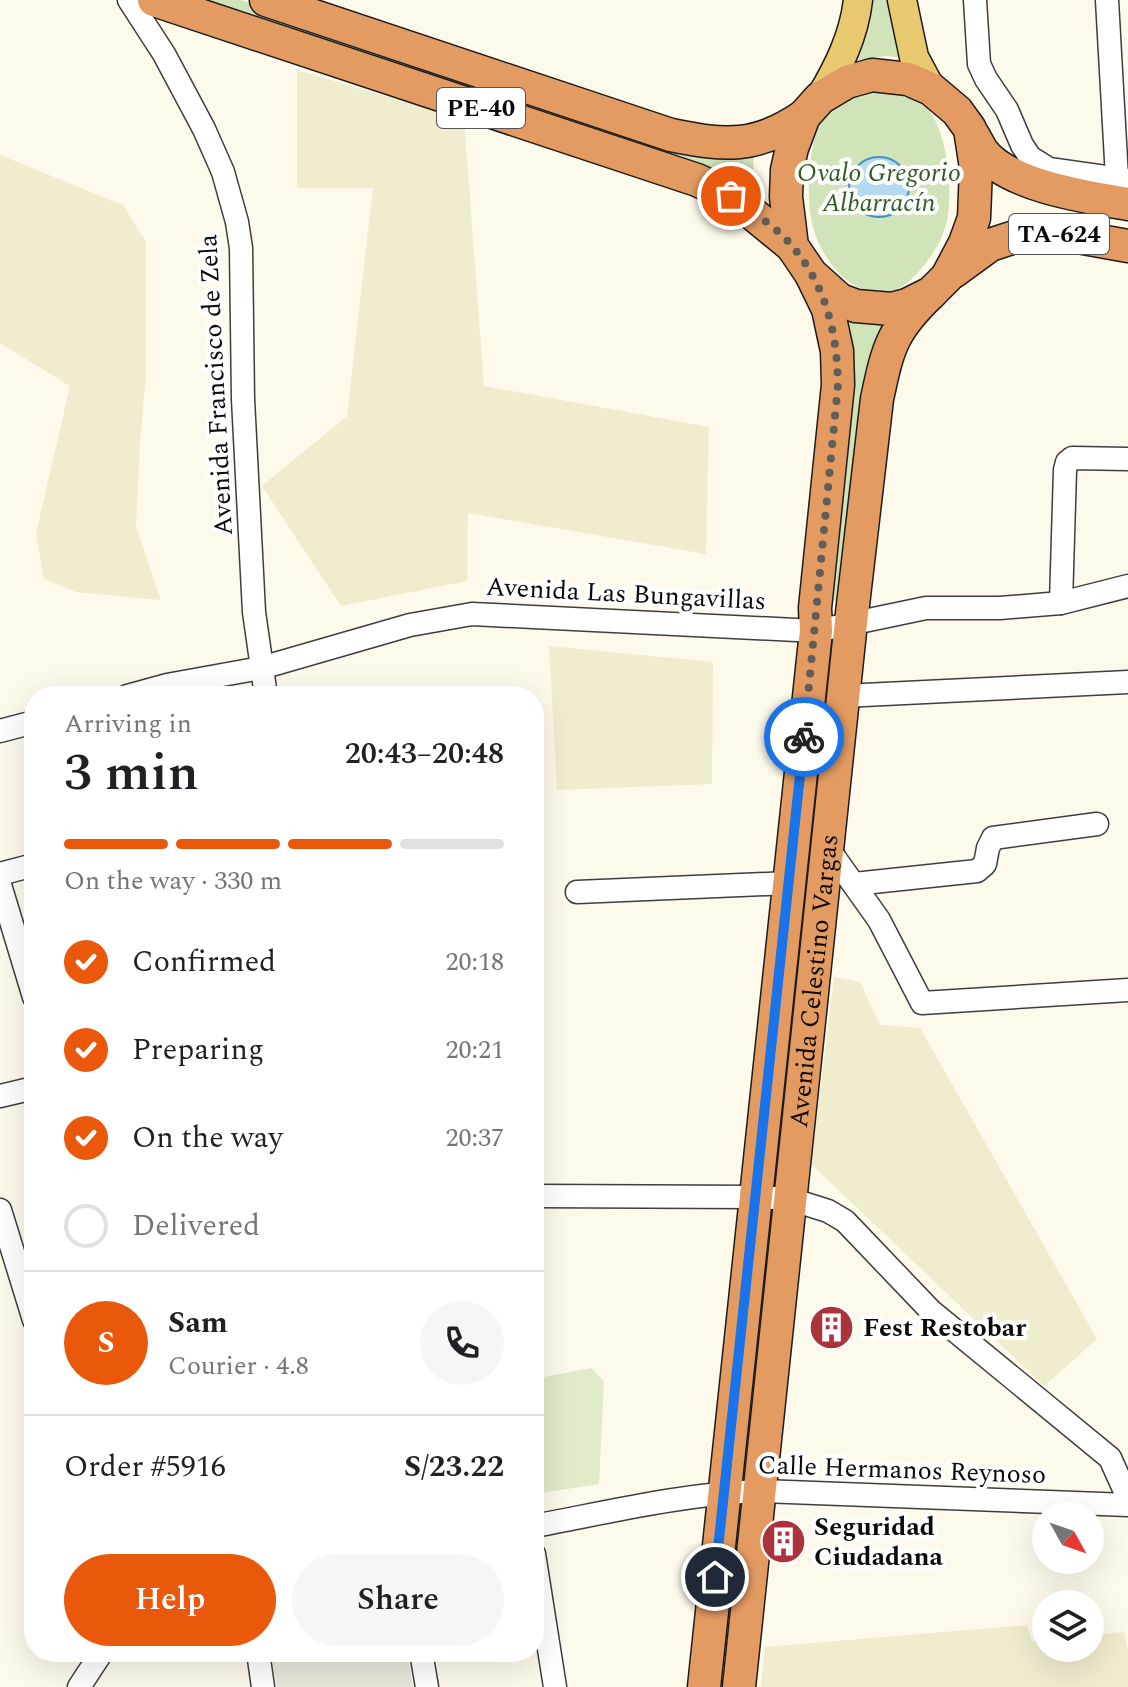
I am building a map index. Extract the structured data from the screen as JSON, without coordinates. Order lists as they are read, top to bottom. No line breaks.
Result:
{"streets":{"highway":["PE-40","TA-624","Avenida Celestino Vargas"],"street":["Avenida Francisco de Zela","Avenida Las Bungavillas","Calle Hermanos Reynoso"]},"crossings":[["PE-40","TA-624"],["PE-40","Avenida Celestino Vargas"],["TA-624","Avenida Celestino Vargas"],["Avenida Francisco de Zela","Avenida Las Bungavillas"],["Avenida Las Bungavillas","Avenida Celestino Vargas"],["Avenida Celestino Vargas","Calle Hermanos Reynoso"]],"parks":["Ovalo Gregorio Albarracín"],"places":{"building":["Fest Restobar","Seguridad Ciudadana"]},"north":"bottom right","page":{"heading":["3 min","Arriving in","20:43–20:48"],"panel":["Sam","Courier · 4.8","Order #5916","S/23.22"],"bar":"On the way · 330 m","list":[["Confirmed","20:18"],["Preparing","20:21"],["On the way","20:37"],"Delivered"],"round":"S","buttons":["Help","Share"]}}
